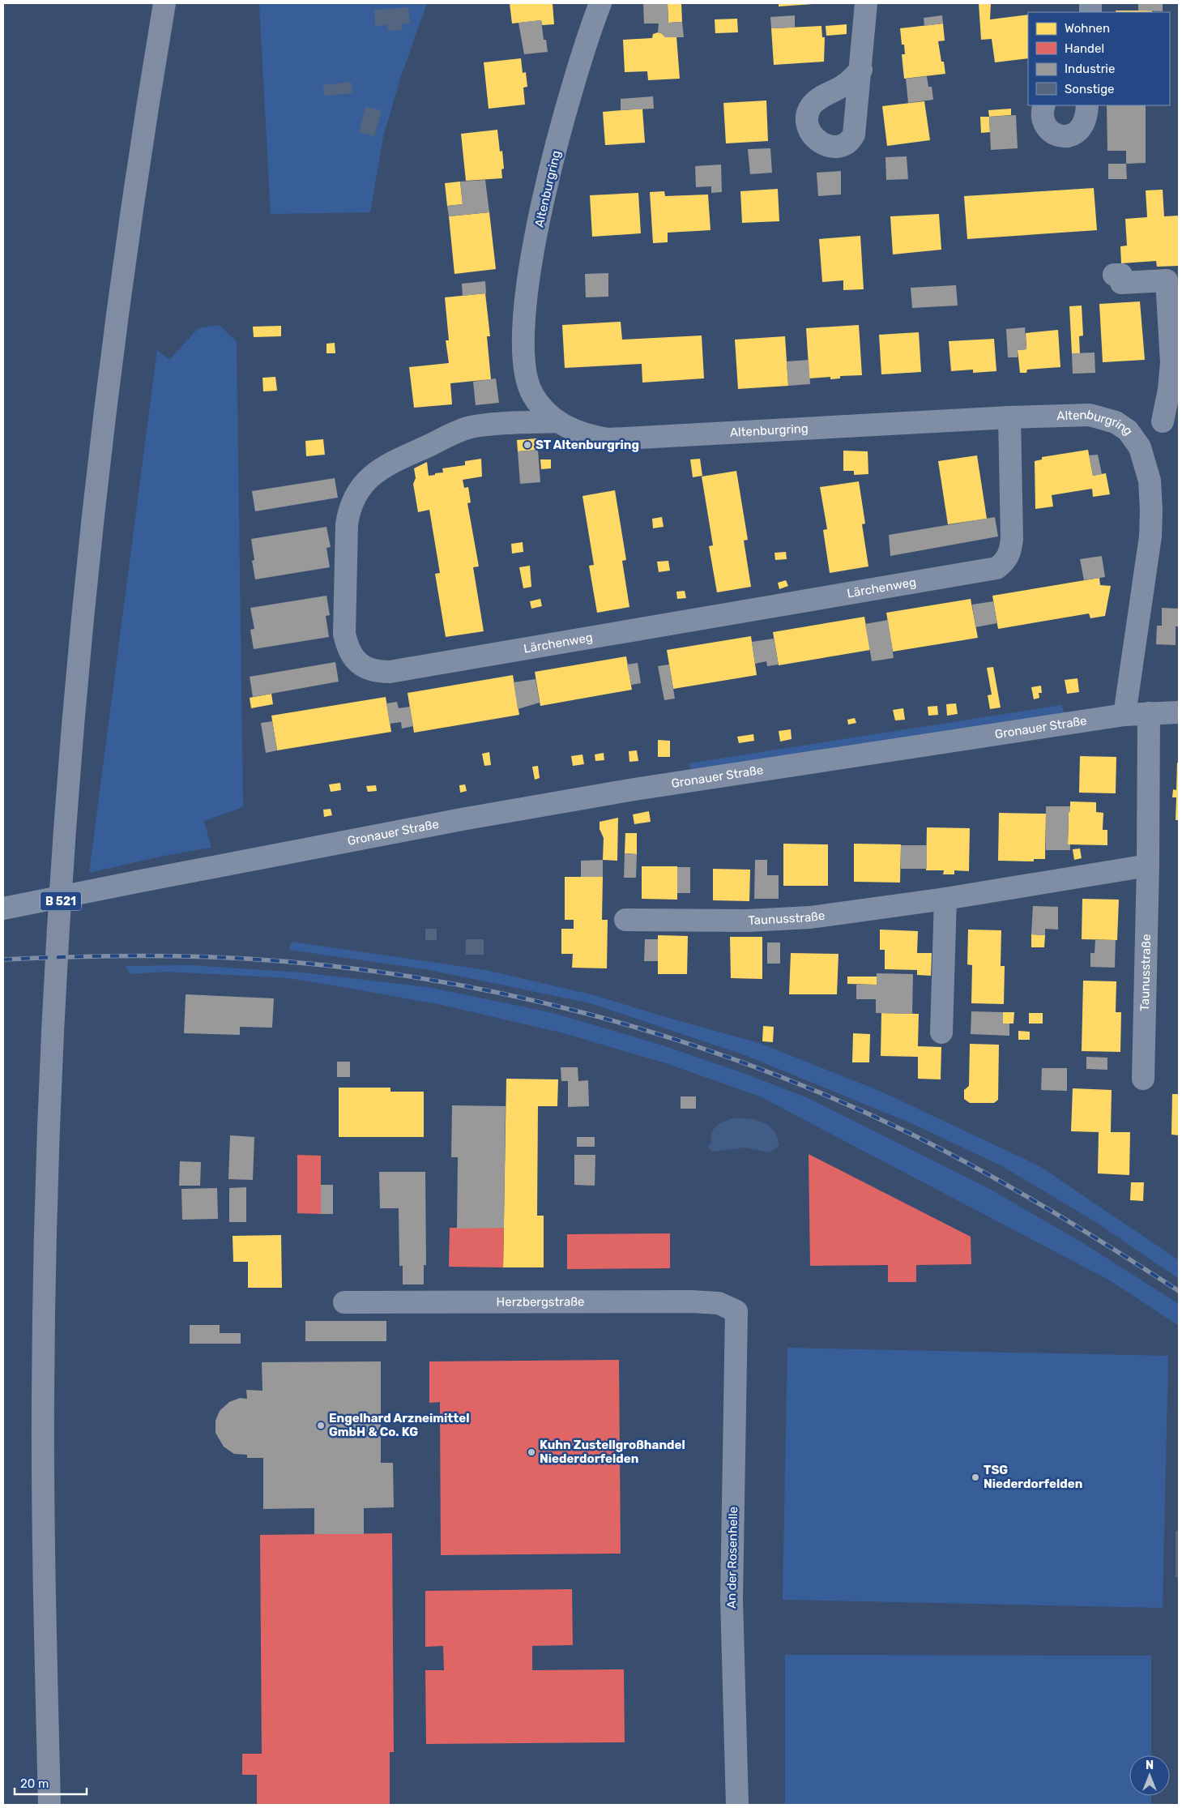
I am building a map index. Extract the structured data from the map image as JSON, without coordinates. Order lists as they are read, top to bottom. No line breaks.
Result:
{"streets":{"main road":["B 521"],"street":["Altenburgring","Lärchenweg","Gronauer Straße","Taunusstraße","Herzbergstraße","An der Rosenhelle"]},"crossings":[["Altenburgring","Lärchenweg"],["Altenburgring","Gronauer Straße"],["Gronauer Straße","Taunusstraße"],["Herzbergstraße","An der Rosenhelle"]],"places":["ST Altenburgring","Engelhard Arzneimittel GmbH & Co. KG","Kuhn Zustellgroßhandel Niederdorfelden","TSG Niederdorfelden"],"legend":["Wohnen","Handel","Industrie","Sonstige"],"scale_bar":"20 m","north":"top"}
